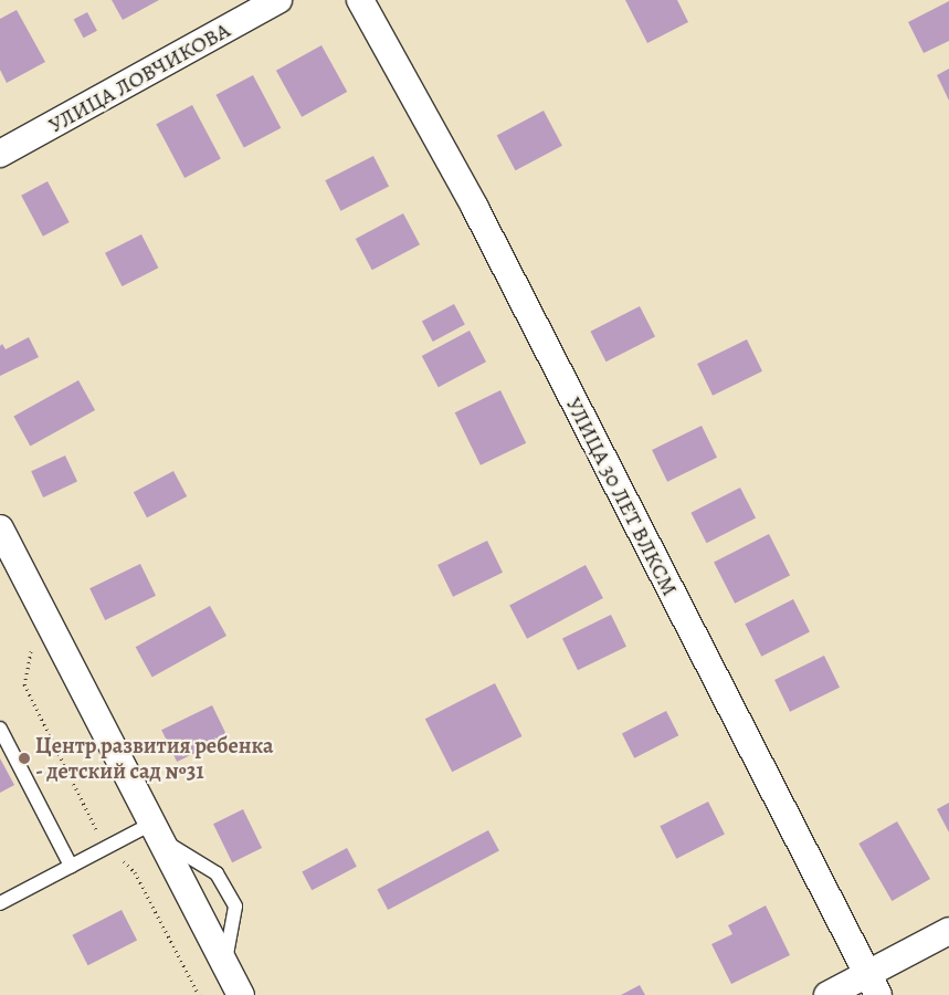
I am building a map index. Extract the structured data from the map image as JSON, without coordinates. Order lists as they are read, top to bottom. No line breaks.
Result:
{"streets":{"street":["УЛИЦА ЛОВЧИКОВА","УЛИЦА 30 ЛЕТ ВЛКСМ"]},"places":["Центр развития ребенка - детский сад №31"]}
